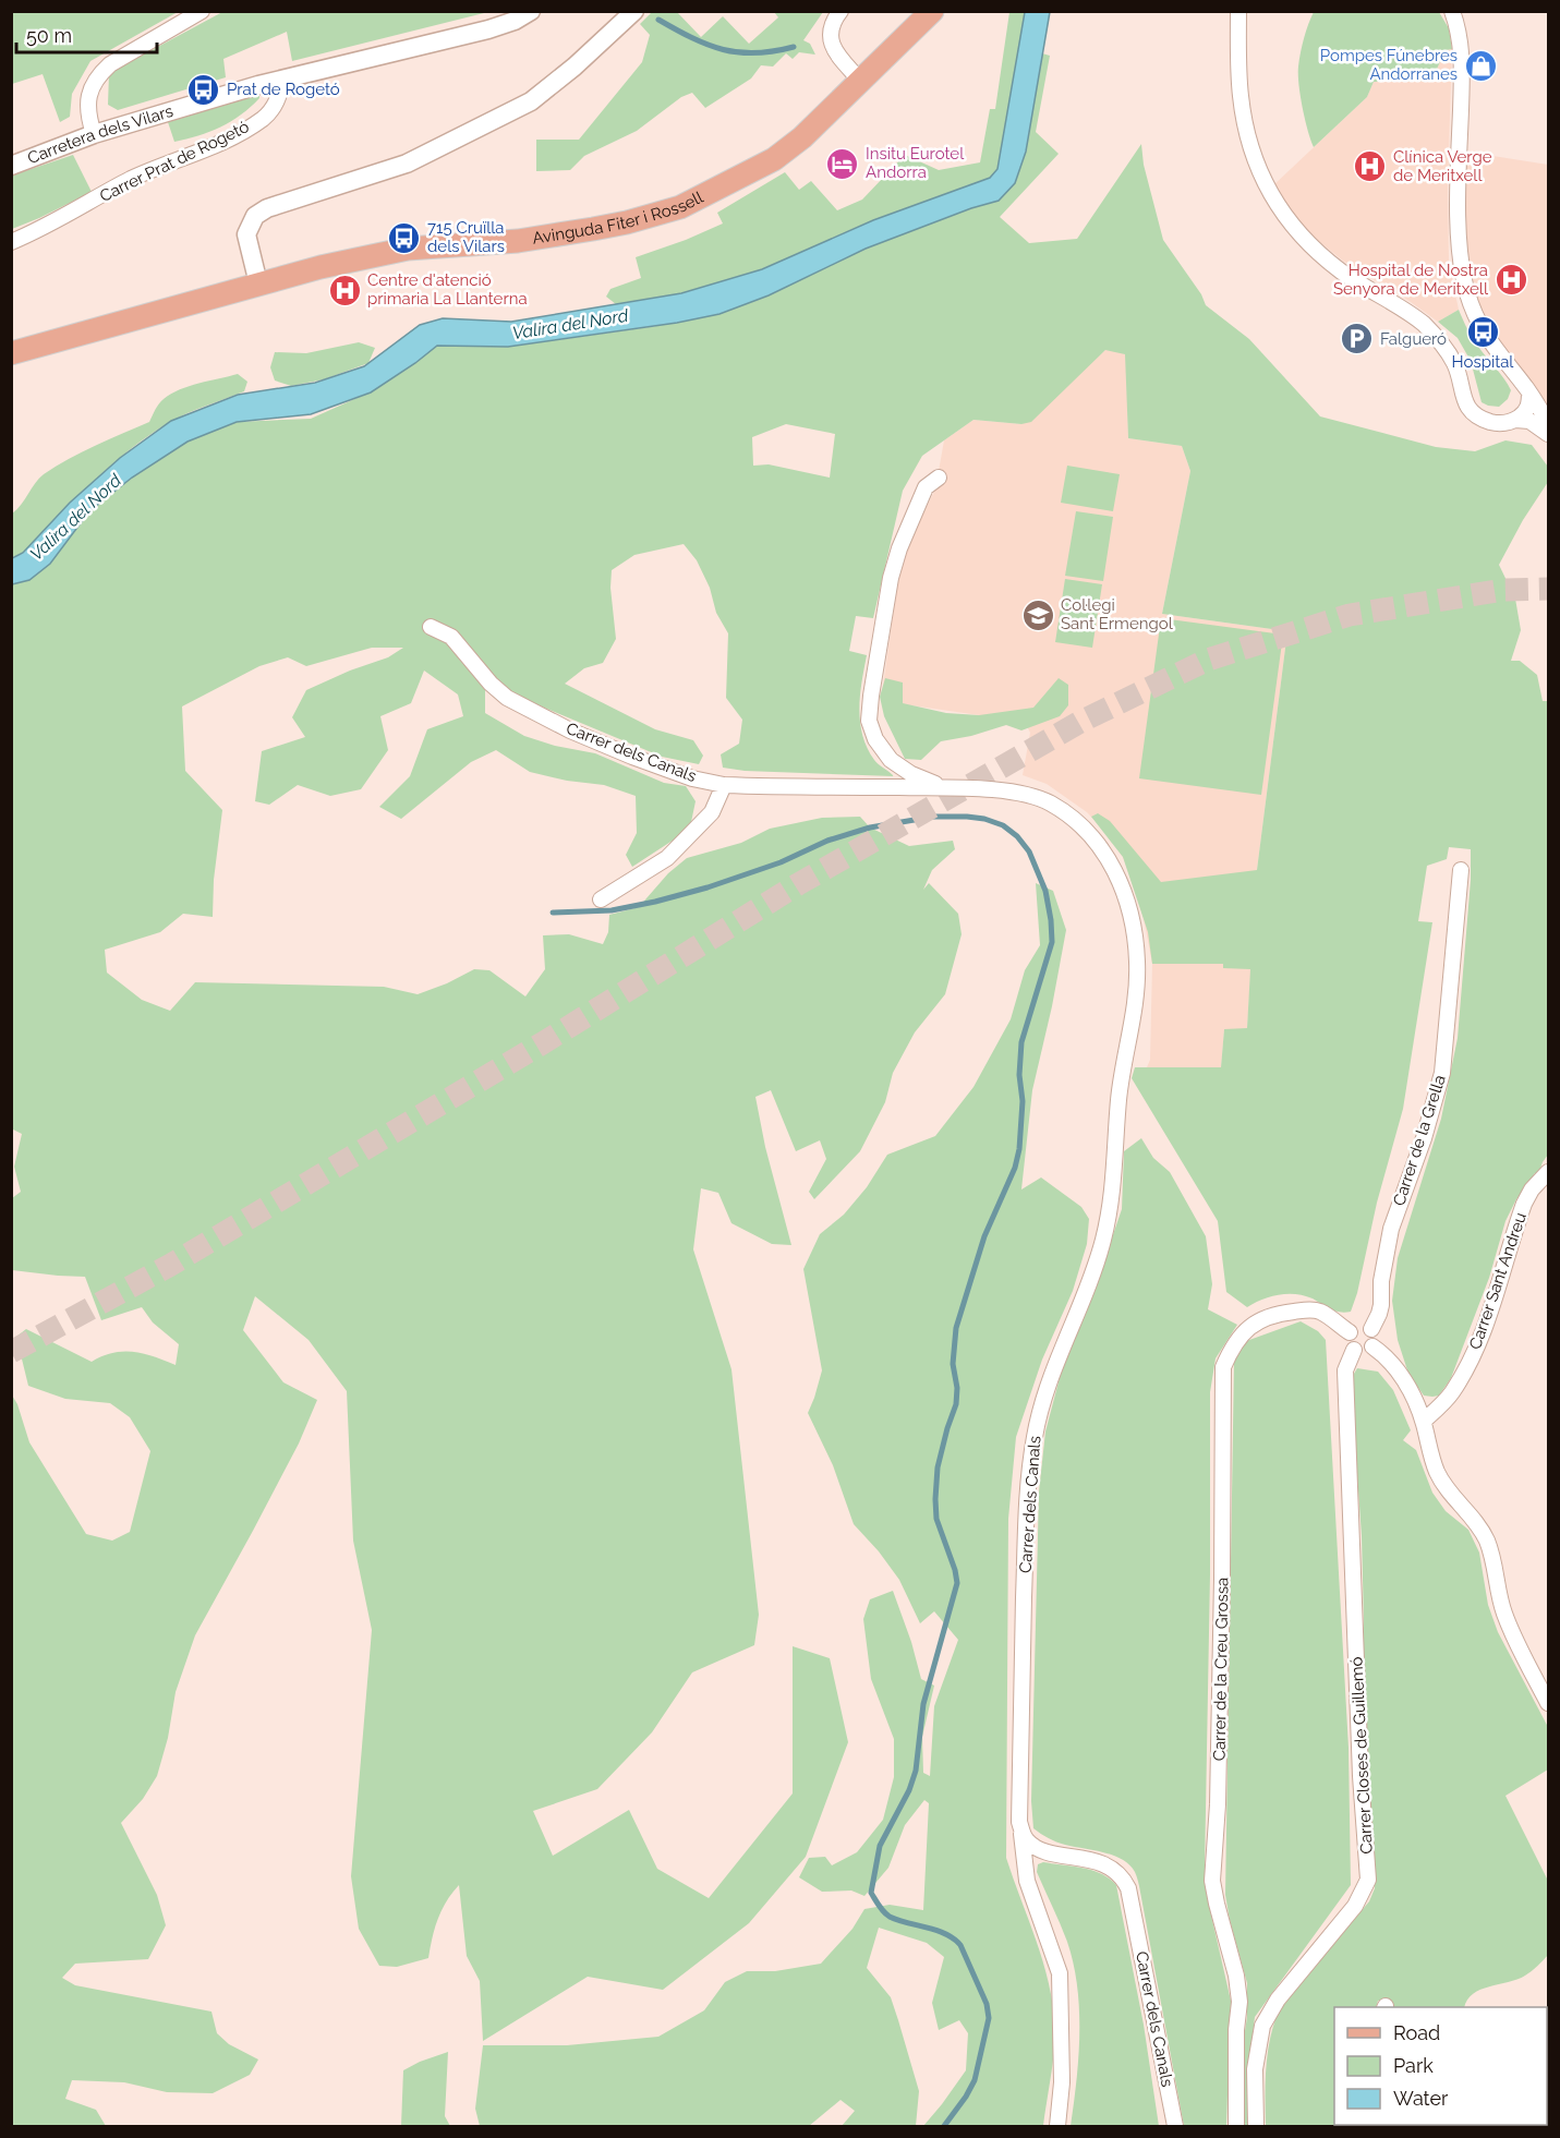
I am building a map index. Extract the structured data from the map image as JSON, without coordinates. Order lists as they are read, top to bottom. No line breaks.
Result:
{"streets":{"main road":["Avinguda Fiter i Rossell"],"street":["Carretera dels Vilars","Carrer Prat de Rogetó","Carrer dels Canals","Carrer de la Grella","Carrer Sant Andreu","Carrer de la Creu Grossa","Carrer Closes de Guillemó"]},"crossings":[["Carretera dels Vilars","Carrer Prat de Rogetó"],["Carrer de la Grella","Carrer de la Creu Grossa"],["Carrer de la Grella","Carrer Closes de Guillemó"],["Carrer de la Creu Grossa","Carrer Closes de Guillemó"]],"water":["Valira del Nord"],"places":{"shop":["Pompes Fúnebres Andorranes"],"bus stop":["Prat de Rogetó","715 Cruïlla dels Vilars","Hospital"],"hotel":["Insitu Eurotel Andorra"],"hospital":["Clínica Verge de Meritxell","Hospital de Nostra Senyora de Meritxell","Centre d'atenció primaria La Llanterna"],"parking":["Falgueró"],"school or university":["Col·legi Sant Ermengol"]},"legend":["Road","Park","Water"],"scale_bar":"50 m"}
